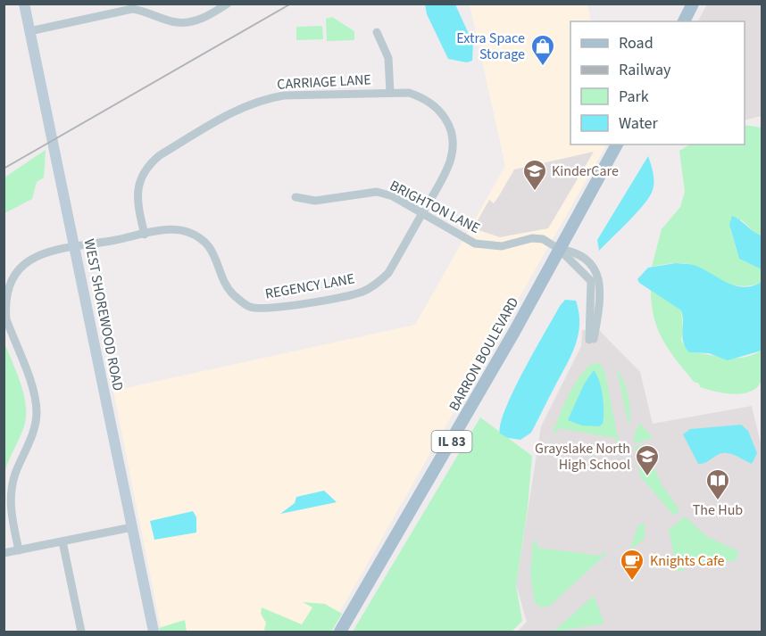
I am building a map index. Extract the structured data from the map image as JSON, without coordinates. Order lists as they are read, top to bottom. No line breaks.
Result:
{"streets":{"main road":["WEST SHOREWOOD ROAD","BARRON BOULEVARD","IL 83"],"street":["CARRIAGE LANE","BRIGHTON LANE","REGENCY LANE"]},"crossings":[["CARRIAGE LANE","BRIGHTON LANE"],["CARRIAGE LANE","REGENCY LANE"],["BRIGHTON LANE","REGENCY LANE"],["BRIGHTON LANE","BARRON BOULEVARD"],["REGENCY LANE","WEST SHOREWOOD ROAD"]],"places":{"shop":["Extra Space Storage"],"school or university":["KinderCare","Grayslake North High School"],"library":["The Hub"],"cafe":["Knights Cafe"]},"legend":["Road","Railway","Park","Water"]}
